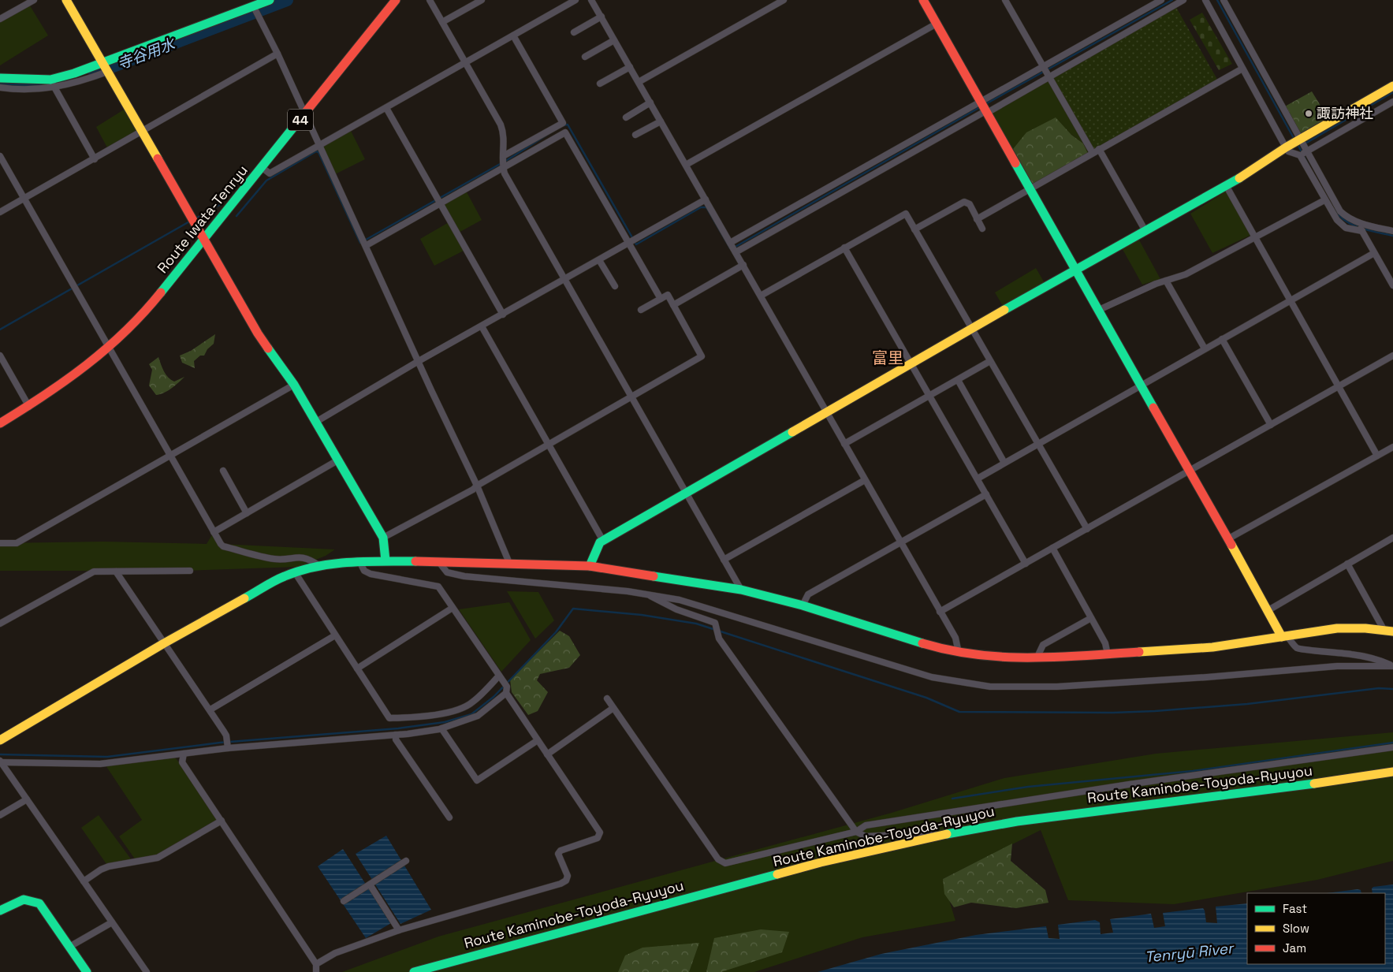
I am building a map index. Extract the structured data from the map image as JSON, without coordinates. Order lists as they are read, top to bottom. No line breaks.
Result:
{"streets":{"street":["44","Route Iwata-Tenryu","Route Kaminobe-Toyoda-Ryuyou"]},"districts":["富里"],"water":["寺谷用水","Tenryū River"],"places":["諏訪神社"],"legend":["Fast","Slow","Jam"]}
